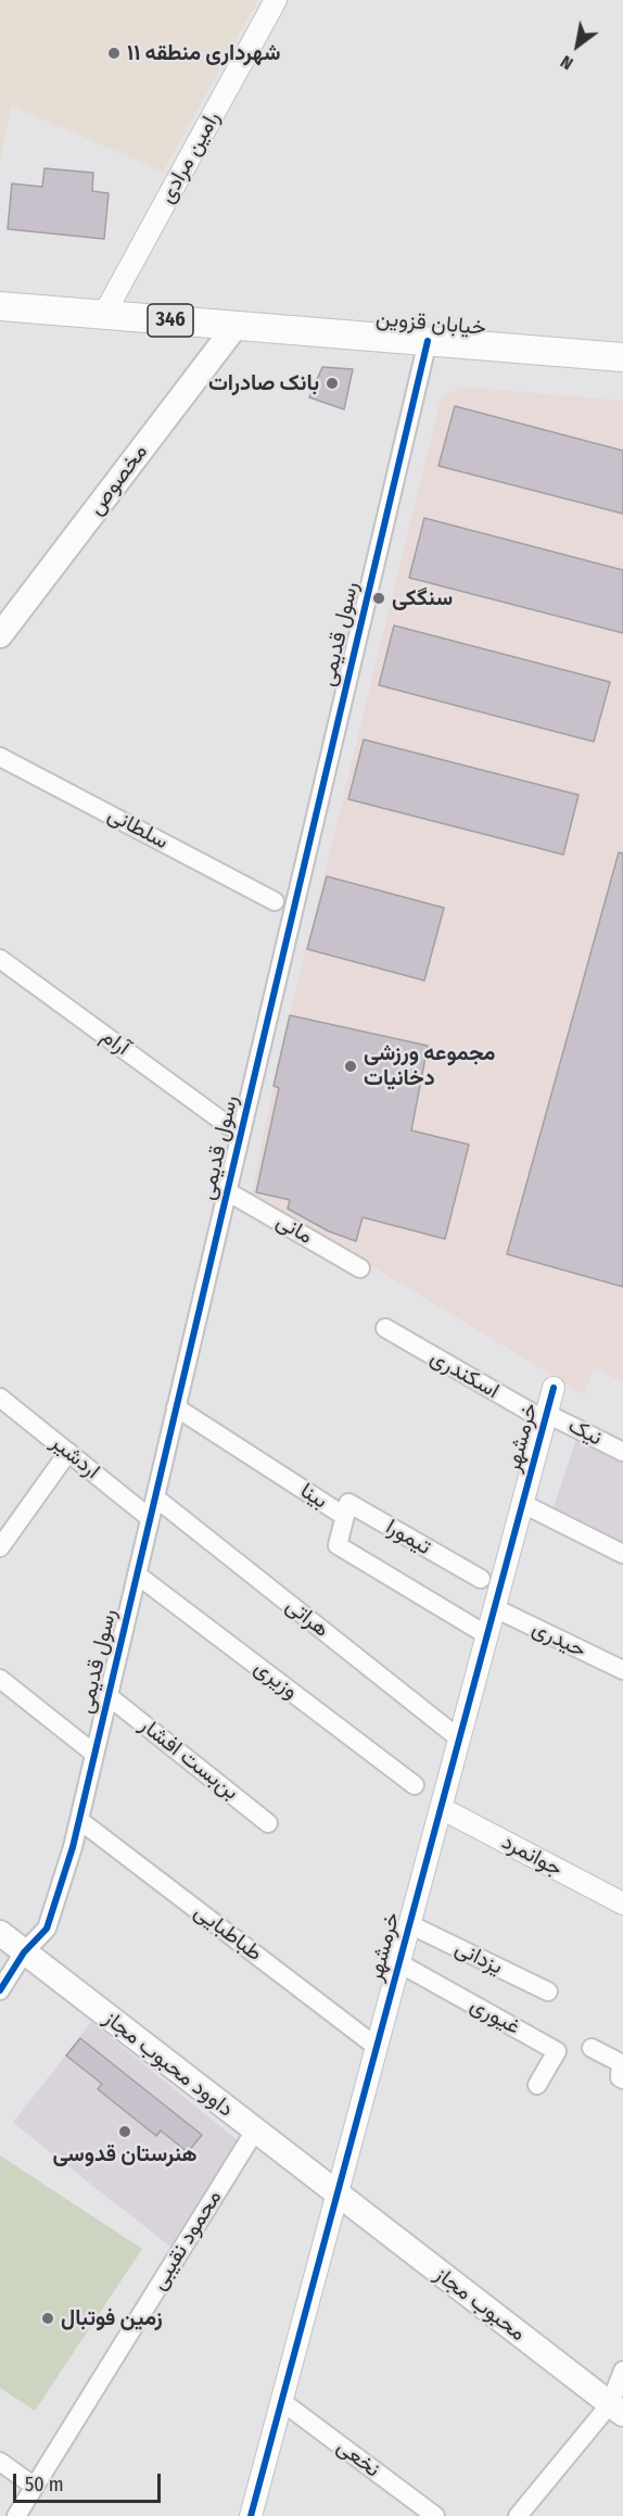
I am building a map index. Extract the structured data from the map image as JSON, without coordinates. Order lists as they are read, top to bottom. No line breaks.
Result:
{"streets":{"main road":["346","خیابان قزوین","مخصوص","داوود محبوب مجاز","محبوب مجاز"],"street":["رامین مرادی","رسول قدیمی","سلطانی","آرام","مانی","اسکندری","نیک","خرمشهر","اردشیر","بینا","تیمورا","هراتی","حیدری","وزیری","بن‌بست افشار","جوانمرد","طباطبایی","یزدانی","غیوری","محمود نقیبی","نخعی"]},"crossings":[["رامین مرادی","خیابان قزوین"],["خیابان قزوین","مخصوص"],["خیابان قزوین","رسول قدیمی"],["رسول قدیمی","مانی"],["رسول قدیمی","اردشیر"],["رسول قدیمی","بینا"],["رسول قدیمی","هراتی"],["رسول قدیمی","وزیری"],["رسول قدیمی","بن‌بست افشار"],["رسول قدیمی","طباطبایی"],["رسول قدیمی","داوود محبوب مجاز"],["اسکندری","نیک"],["اسکندری","خرمشهر"],["نیک","خرمشهر"],["خرمشهر","بینا"],["خرمشهر","هراتی"],["خرمشهر","حیدری"],["خرمشهر","جوانمرد"],["خرمشهر","طباطبایی"],["خرمشهر","یزدانی"],["خرمشهر","غیوری"],["خرمشهر","داوود محبوب مجاز"],["خرمشهر","محبوب مجاز"],["خرمشهر","نخعی"],["بینا","تیمورا"],["داوود محبوب مجاز","محمود نقیبی"],["داوود محبوب مجاز","محبوب مجاز"]],"places":["شهرداری منطقه ۱۱","بانک صادرات","سنگکی","مجموعه ورزشی دخانیات","هنرستان قدوسی","زمین فوتبال"],"scale_bar":"50 m","north":"bottom left"}
